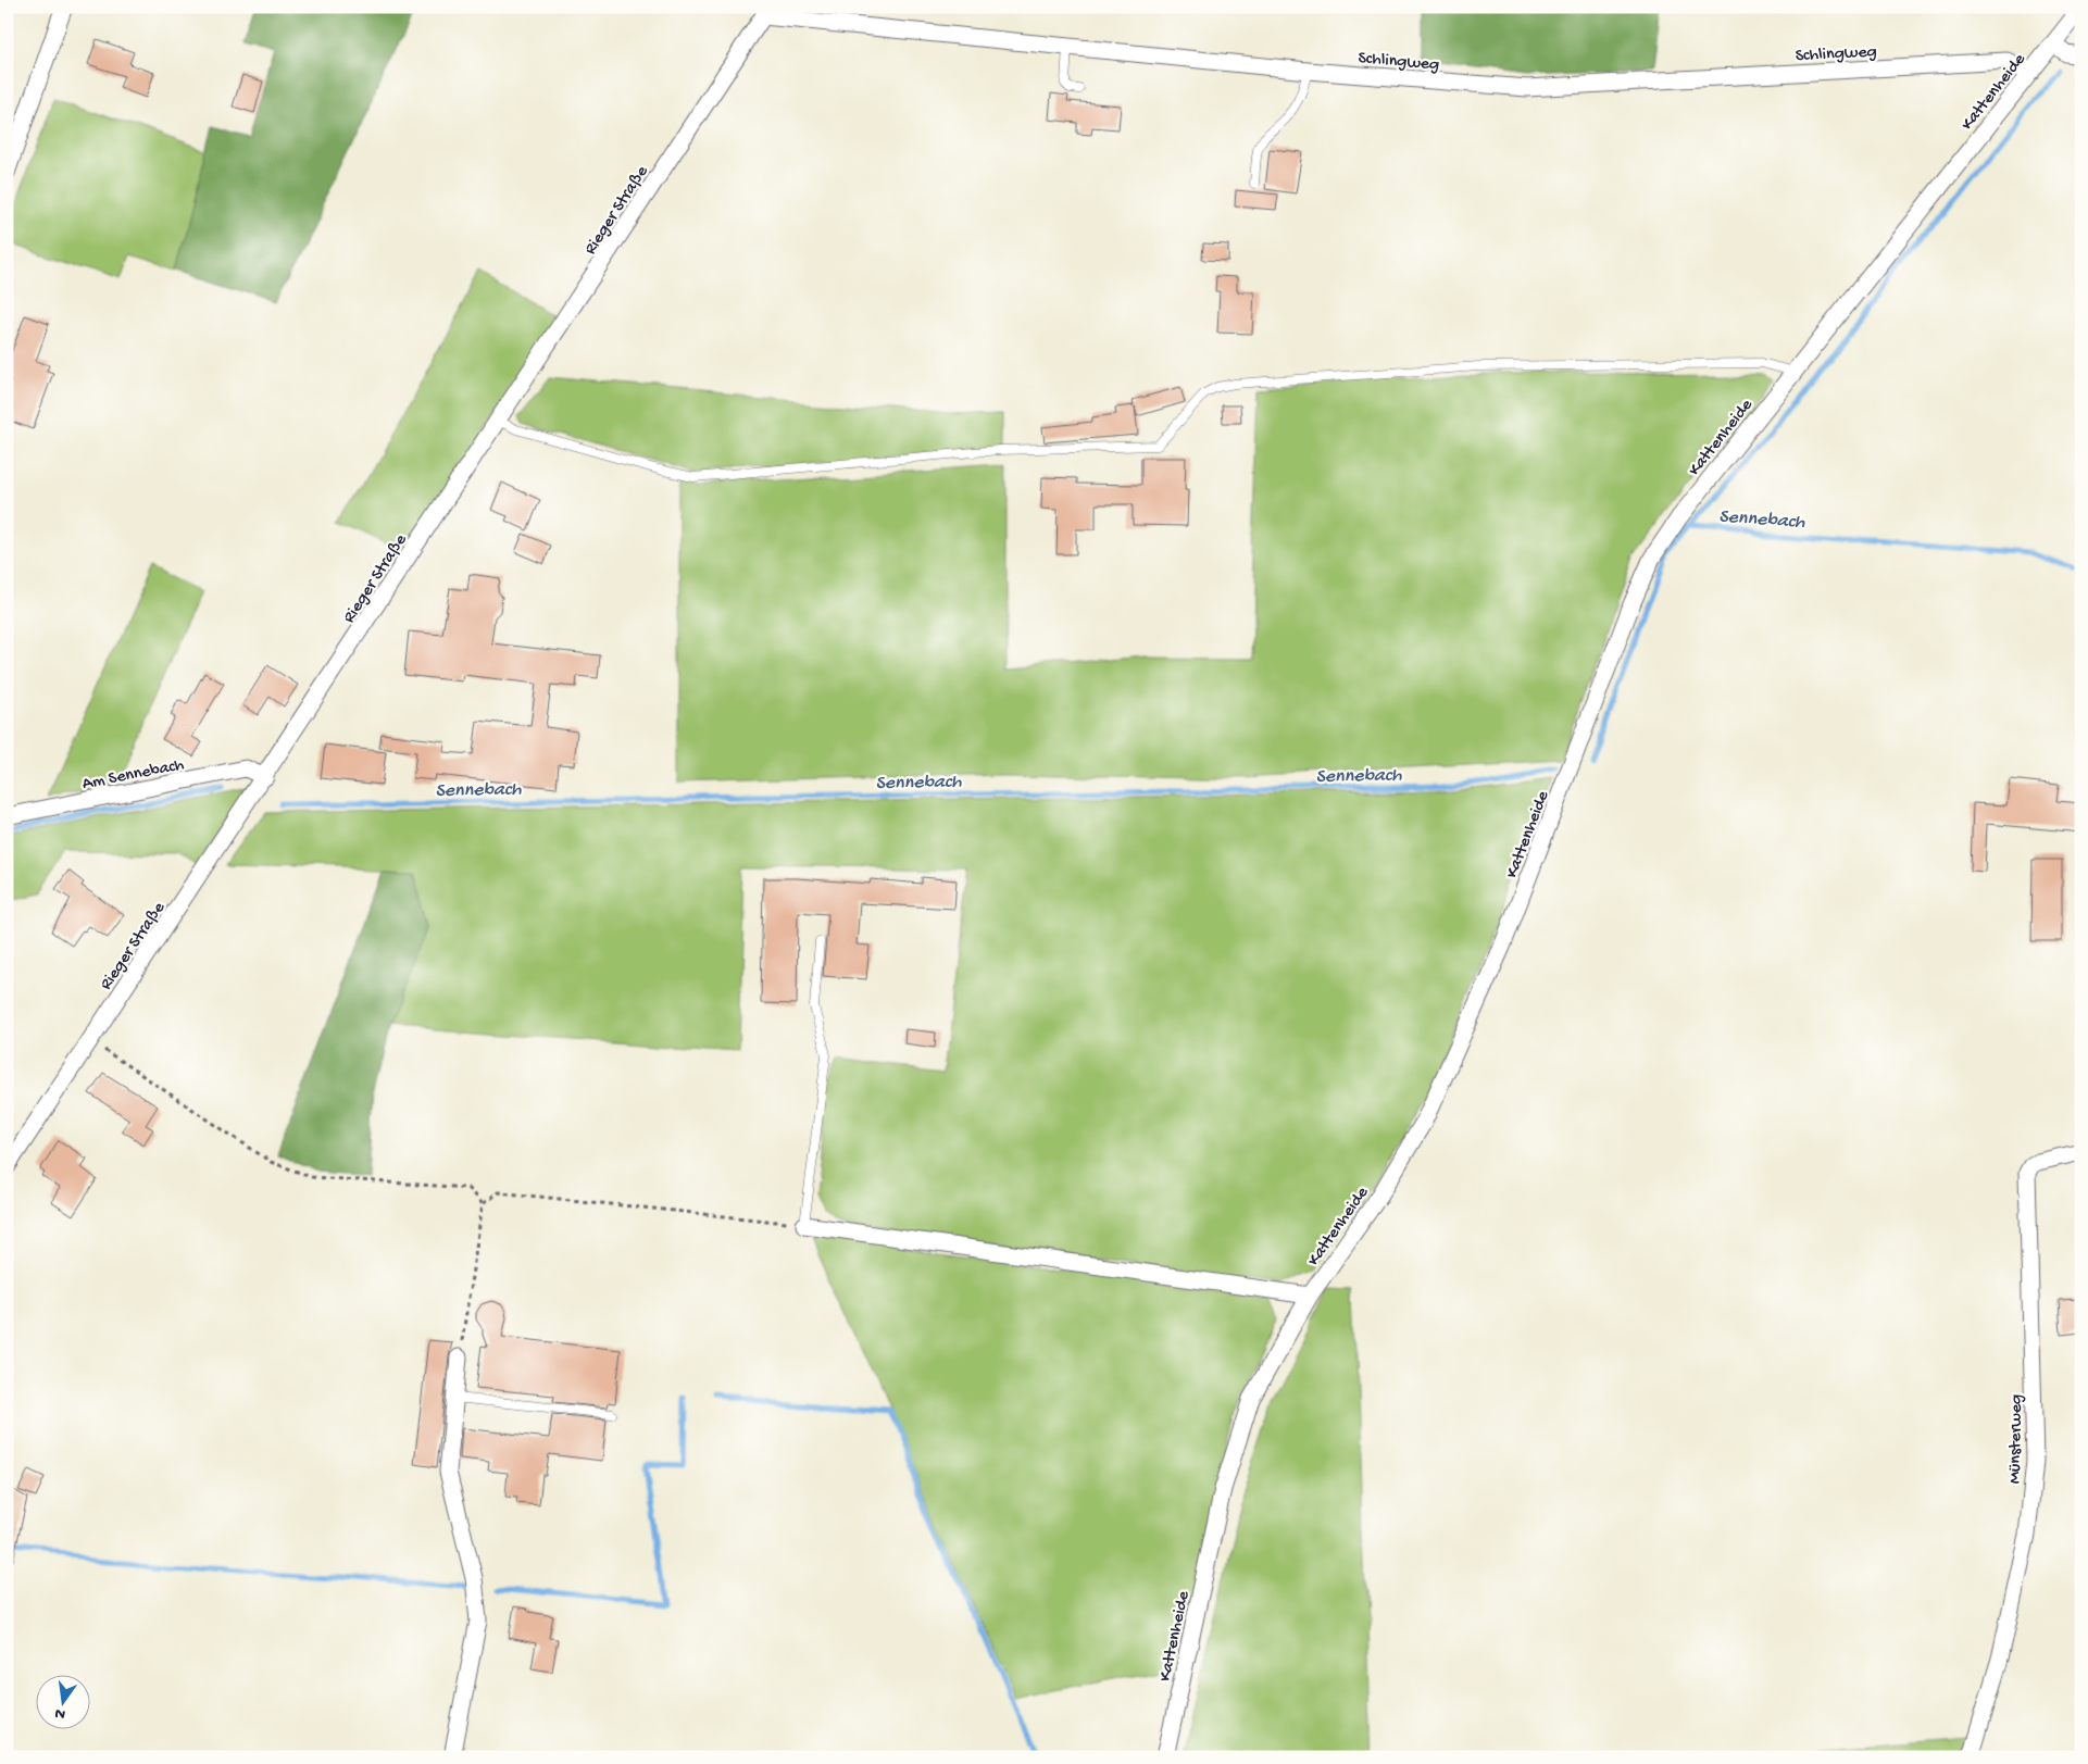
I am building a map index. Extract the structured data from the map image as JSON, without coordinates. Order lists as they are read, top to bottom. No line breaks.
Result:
{"streets":{"street":["Schlingweg","Kattenheide","Rieger Straße","Am Sennebach","Münsterweg"]},"crossings":[["Schlingweg","Kattenheide"],["Schlingweg","Rieger Straße"],["Rieger Straße","Am Sennebach"]],"water":["Sennebach"],"north":"bottom"}
